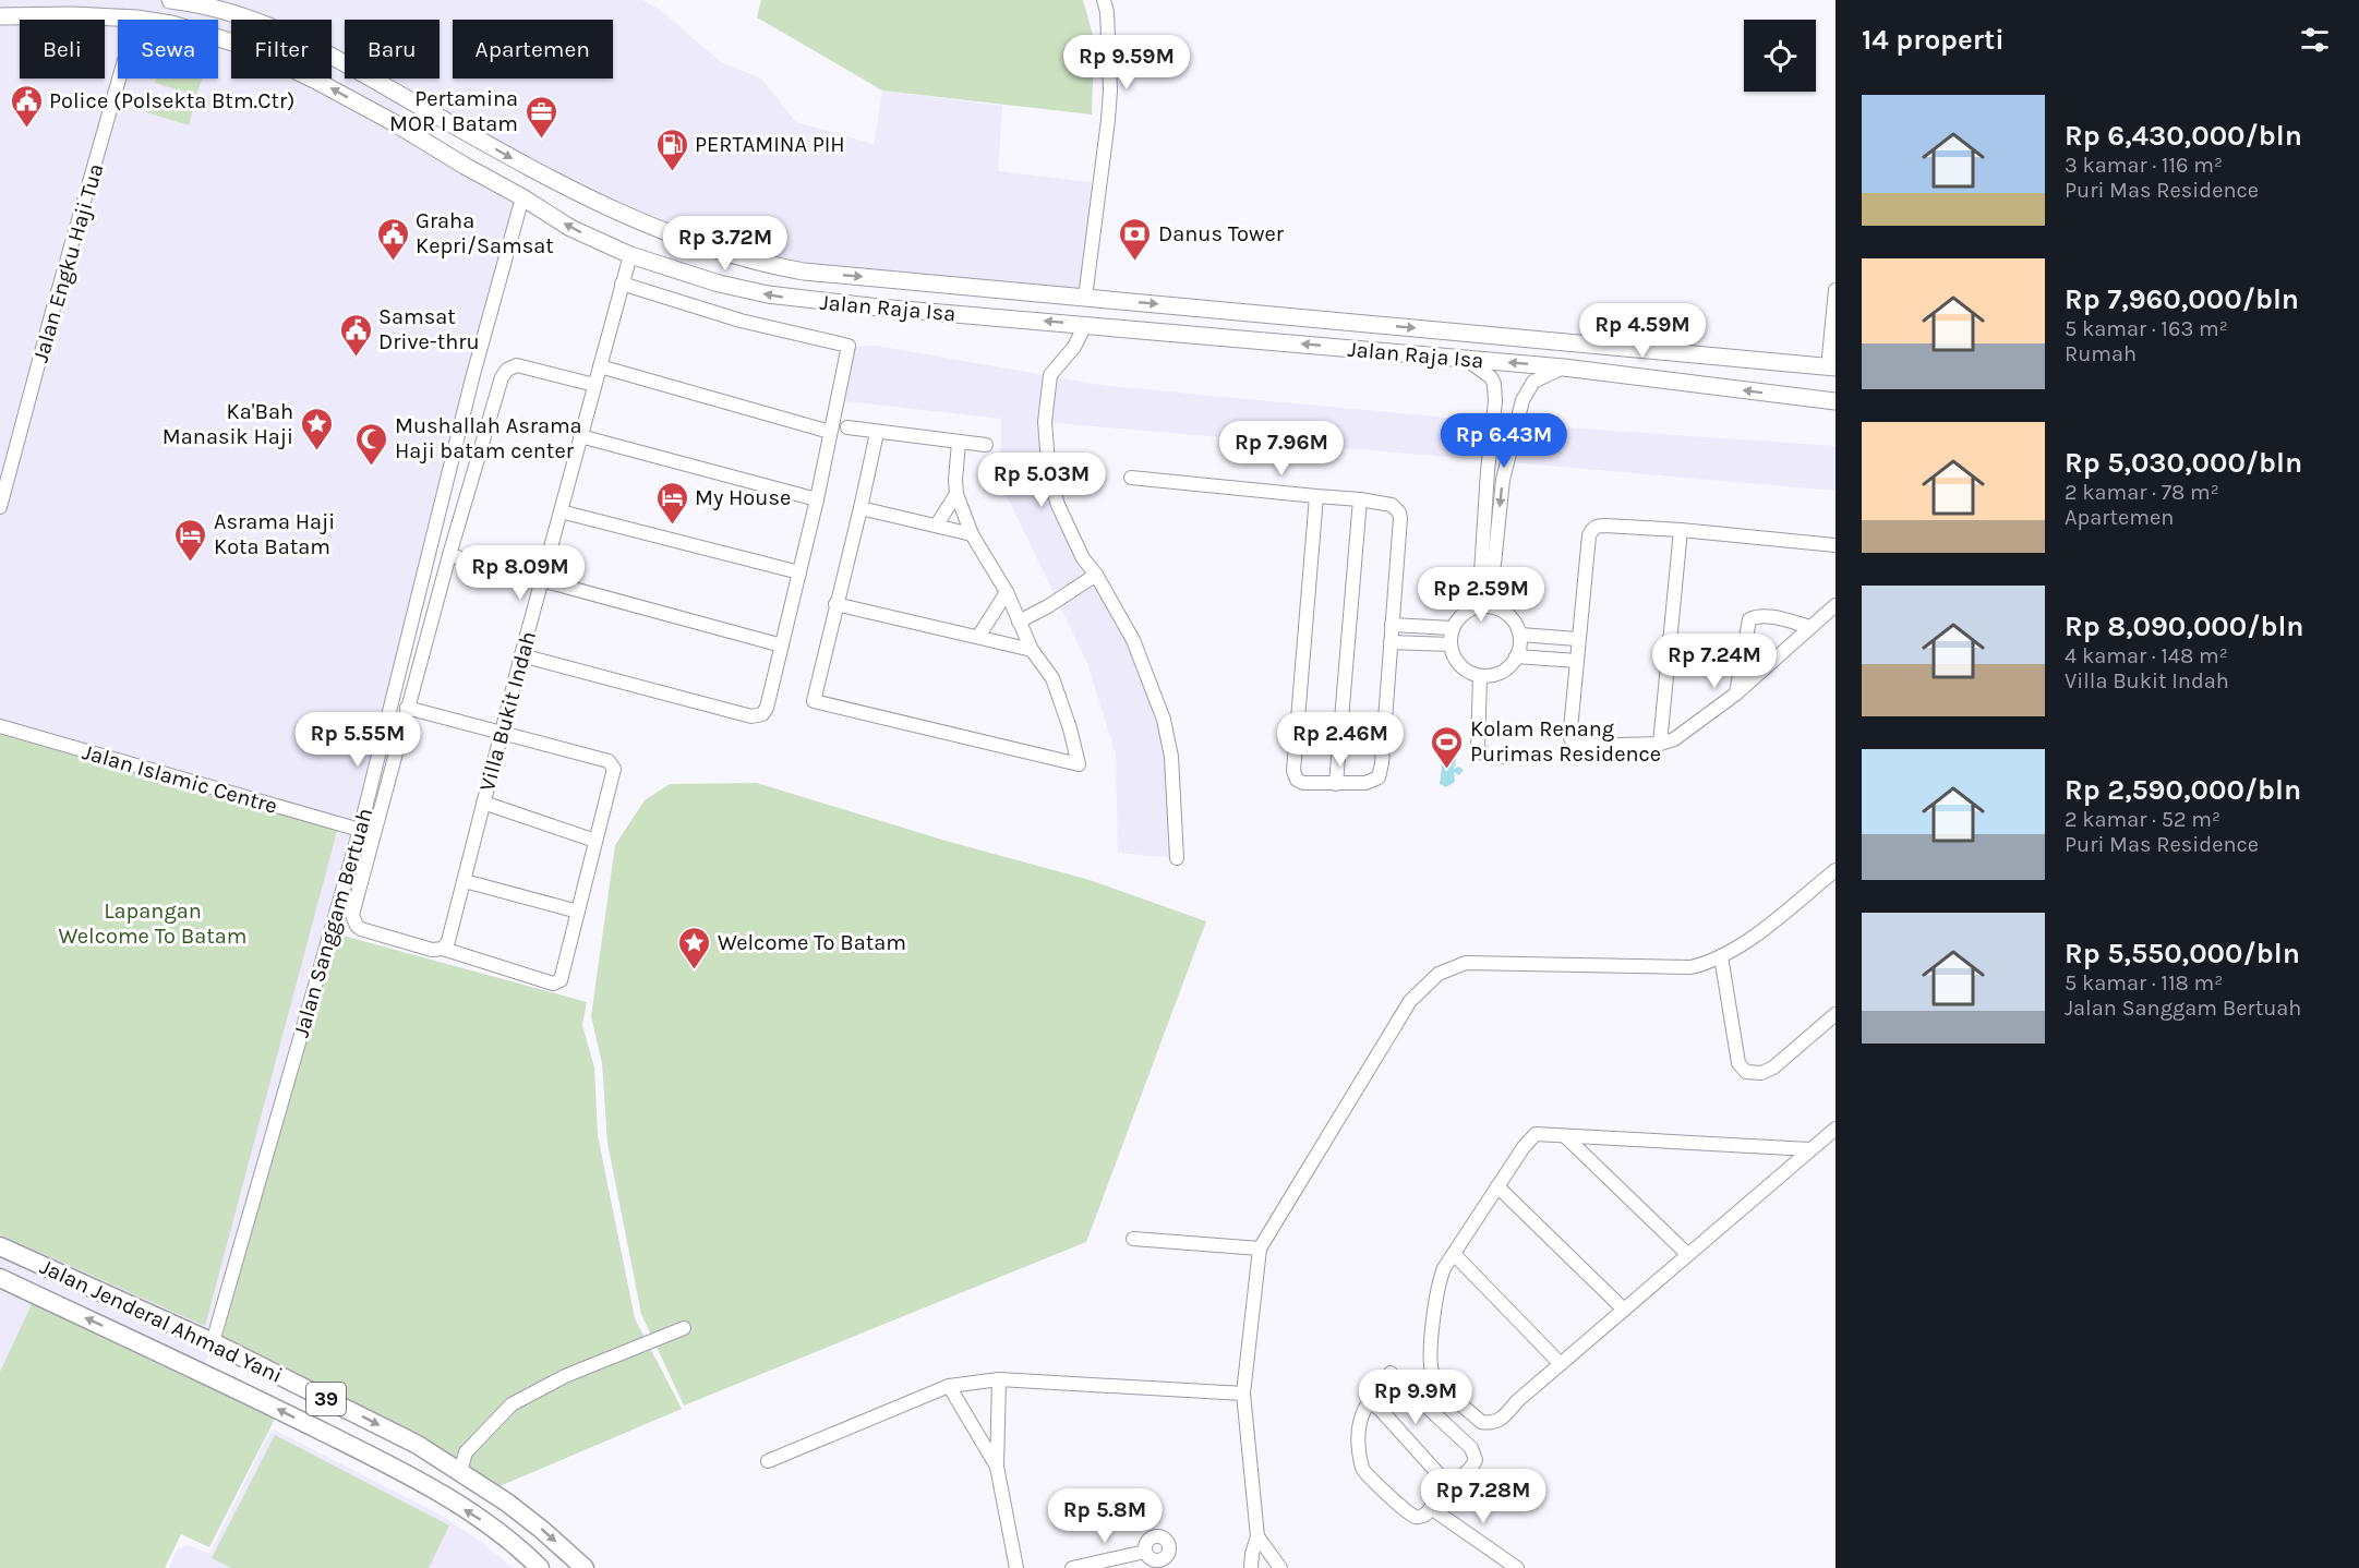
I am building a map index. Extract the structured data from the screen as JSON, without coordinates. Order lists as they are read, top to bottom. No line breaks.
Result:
{"streets":{"highway":["Jalan Jenderal Ahmad Yani","39"],"main road":["Jalan Raja Isa"],"street":["Jalan Engku Haji Tua","Villa Bukit Indah","Jalan Islamic Centre","Jalan Sanggam Bertuah"]},"crossings":[["Jalan Engku Haji Tua","Jalan Raja Isa"],["Jalan Raja Isa","Villa Bukit Indah"],["Jalan Raja Isa","Jalan Sanggam Bertuah"],["Jalan Islamic Centre","Jalan Sanggam Bertuah"],["Jalan Sanggam Bertuah","Jalan Jenderal Ahmad Yani"]],"parks":["Lapangan Welcome To Batam"],"places":{"public building":["Police (Polsekta Btm.Ctr)","Graha Kepri/Samsat","Samsat Drive-thru"],"office":["Pertamina MOR I Batam"],"fuel station":["PERTAMINA PIH"],"bank":["Danus Tower"],"place":["Ka'Bah Manasik Haji","Welcome To Batam"],"mosque":["Mushallah Asrama Haji batam center"],"hotel":["My House","Asrama Haji Kota Batam"],"sports":["Kolam Renang Purimas Residence"]},"page":{"heading":"14 properti","chip":["Beli","Sewa","Filter","Baru","Apartemen"],"price":["Rp 9.59M","Rp 3.72M","Rp 4.59M","Rp 6.43M","Rp 7.96M","Rp 5.03M","Rp 8.09M","Rp 2.59M","Rp 7.24M","Rp 5.55M","Rp 2.46M","Rp 9.9M","Rp 7.28M","Rp 5.8M"],"list":[{"name":"Rp 6,430,000/bln","note":"3 kamar · 116 m² · Puri Mas Residence"},{"name":"Rp 7,960,000/bln","note":"5 kamar · 163 m² · Rumah"},{"name":"Rp 5,030,000/bln","note":"2 kamar · 78 m² · Apartemen"},{"name":"Rp 8,090,000/bln","note":"4 kamar · 148 m² · Villa Bukit Indah"},{"name":"Rp 2,590,000/bln","note":"2 kamar · 52 m² · Puri Mas Residence"},{"name":"Rp 5,550,000/bln","note":"5 kamar · 118 m² · Jalan Sanggam Bertuah"}]}}
